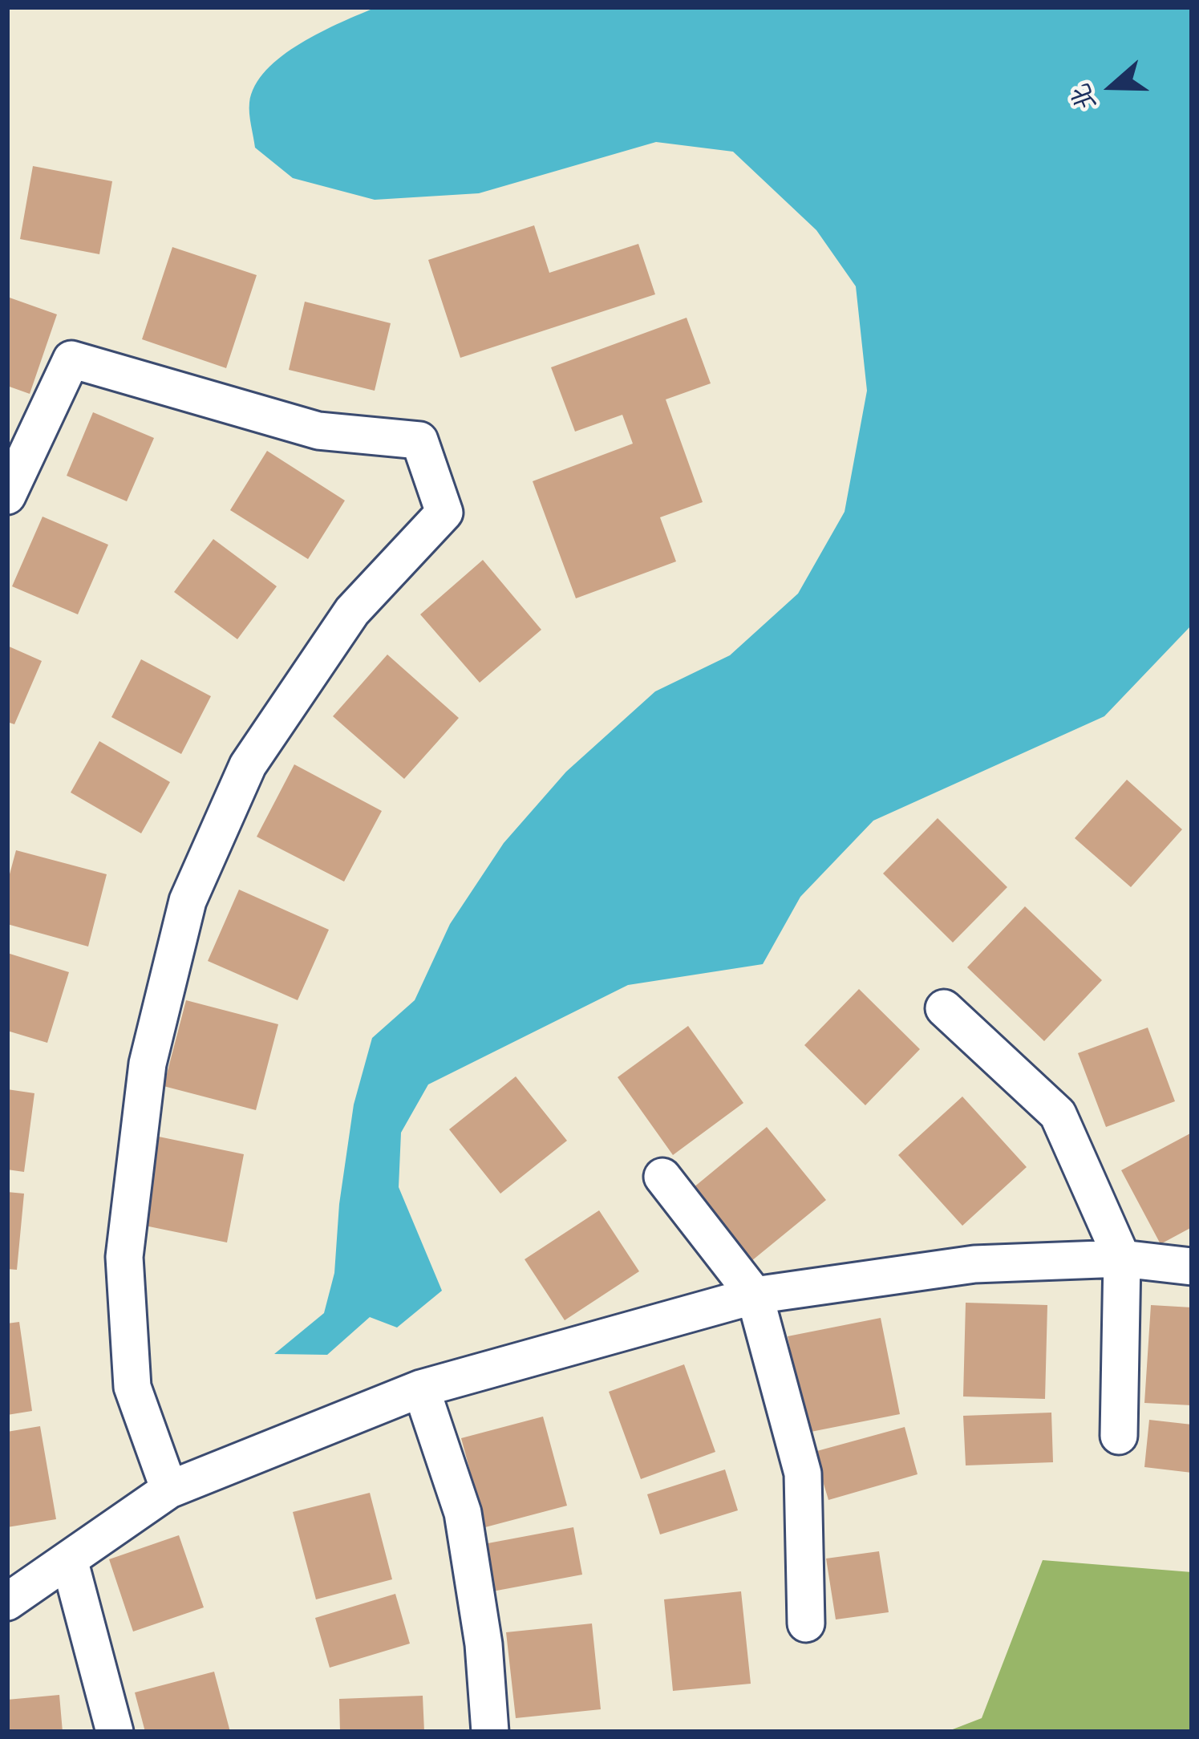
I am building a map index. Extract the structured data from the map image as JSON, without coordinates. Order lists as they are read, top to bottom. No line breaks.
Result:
{"north":"left"}
